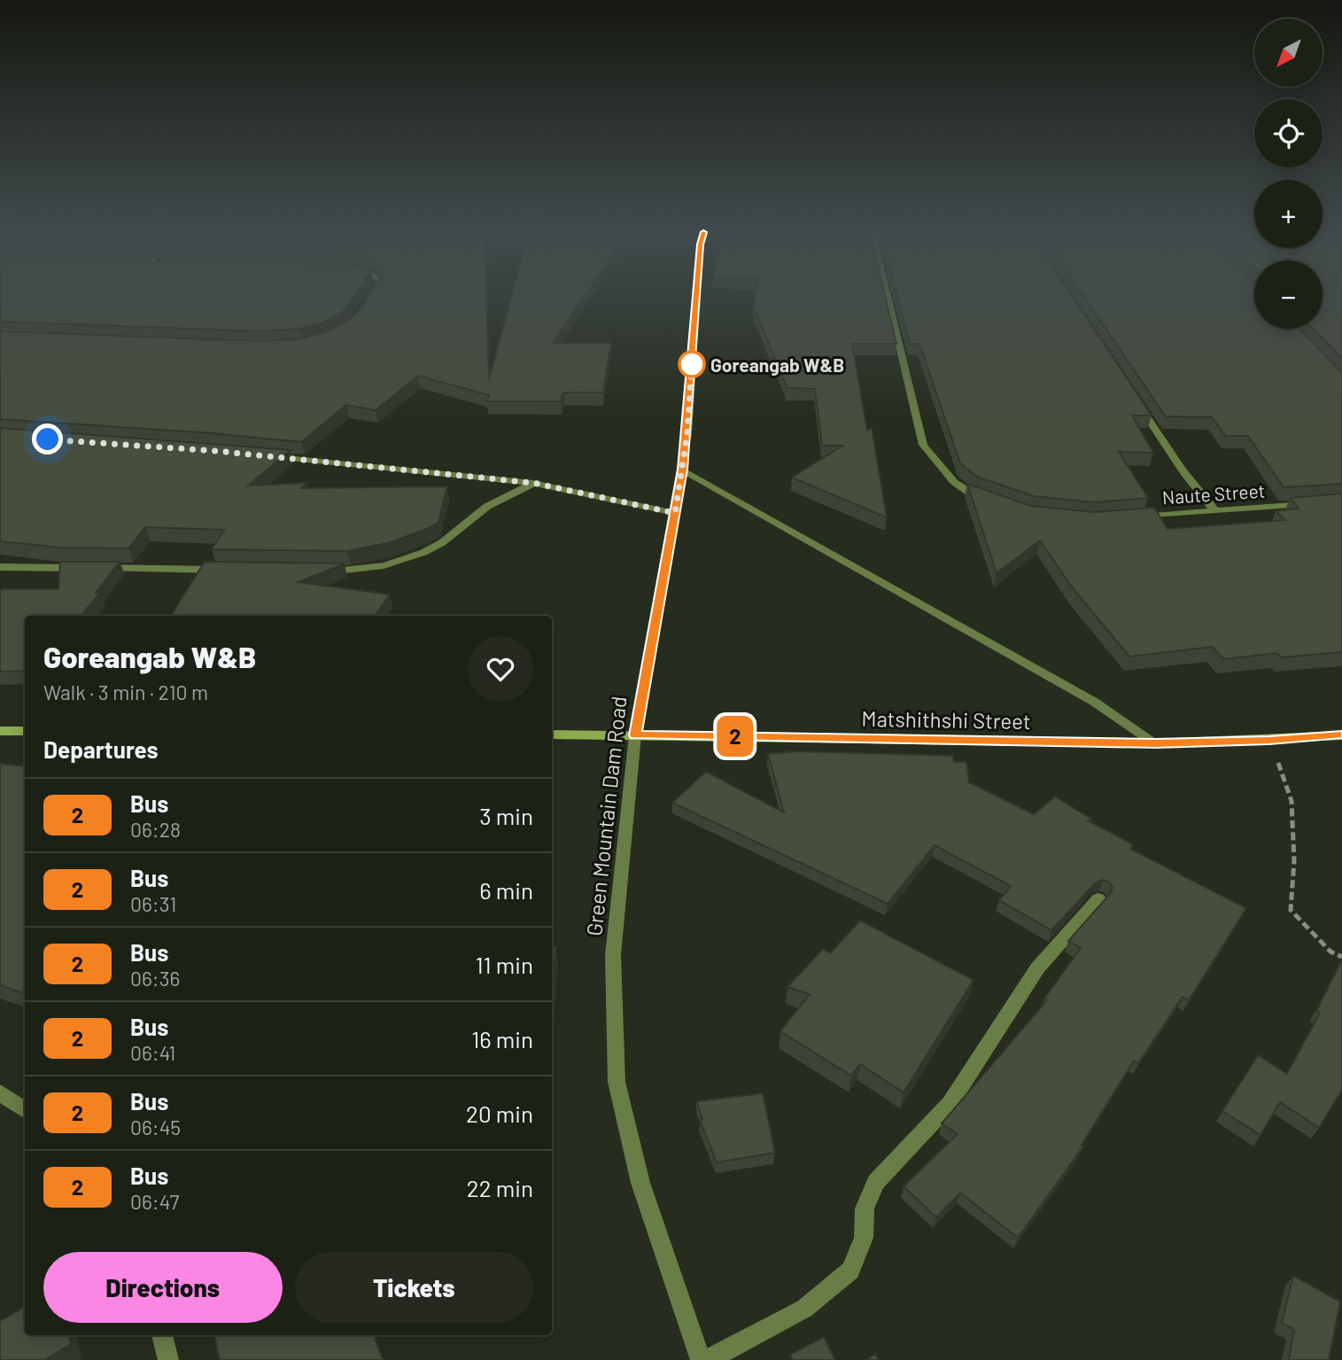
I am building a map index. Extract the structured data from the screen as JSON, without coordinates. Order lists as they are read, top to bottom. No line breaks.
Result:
{"streets":{"main road":["Matshithshi Street"],"street":["Naute Street","Green Mountain Dam Road"]},"crossings":[["Matshithshi Street","Green Mountain Dam Road"]],"places":["Goreangab W&B"],"lines":["bus line 2"],"north":"bottom left","page":{"on_map":"2","map_buttons":["+","−"],"heading":[["Goreangab W&B","Walk · 3 min · 210 m"],"Departures"],"list":[{"mark":"2","name":"Bus","note":"06:28","value":"3 min"},{"mark":"2","name":"Bus","note":"06:31","value":"6 min"},{"mark":"2","name":"Bus","note":"06:36","value":"11 min"},{"mark":"2","name":"Bus","note":"06:41","value":"16 min"},{"mark":"2","name":"Bus","note":"06:45","value":"20 min"},{"mark":"2","name":"Bus","note":"06:47","value":"22 min"}],"buttons":["Directions","Tickets"]}}
